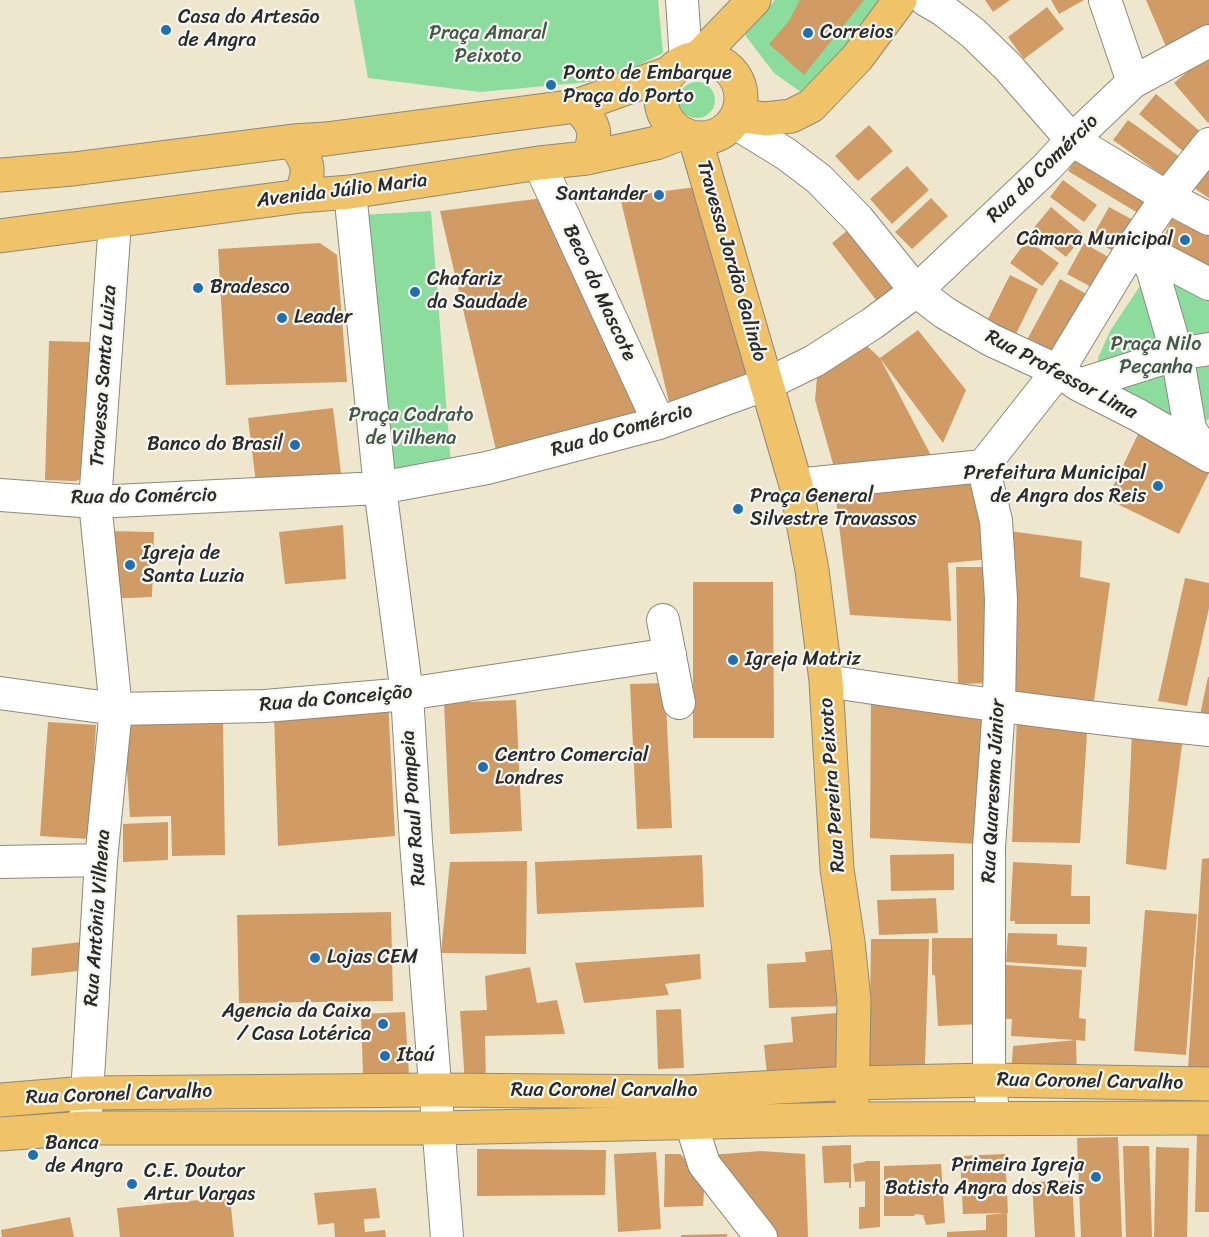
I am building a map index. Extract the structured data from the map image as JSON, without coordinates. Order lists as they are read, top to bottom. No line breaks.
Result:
{"streets":{"main road":["Avenida Júlio Maria","Travessa Jordão Galindo","Rua Pereira Peixoto","Rua Coronel Carvalho"],"street":["Rua do Comércio","Beco do Mascote","Rua Professor Lima","Travessa Santa Luiza","Rua da Conceição","Rua Quaresma Júnior","Rua Raul Pompeia","Rua Antônia Vilhena"]},"crossings":[["Rua do Comércio","Travessa Jordão Galindo"],["Rua do Comércio","Beco do Mascote"],["Rua do Comércio","Rua Professor Lima"],["Rua do Comércio","Travessa Santa Luiza"],["Rua do Comércio","Rua Pereira Peixoto"],["Rua do Comércio","Rua Raul Pompeia"],["Avenida Júlio Maria","Travessa Jordão Galindo"],["Avenida Júlio Maria","Beco do Mascote"],["Avenida Júlio Maria","Rua Professor Lima"],["Avenida Júlio Maria","Travessa Santa Luiza"],["Travessa Jordão Galindo","Rua Professor Lima"],["Travessa Jordão Galindo","Rua Pereira Peixoto"],["Travessa Santa Luiza","Rua da Conceição"],["Travessa Santa Luiza","Rua Antônia Vilhena"],["Rua da Conceição","Rua Raul Pompeia"],["Rua da Conceição","Rua Antônia Vilhena"],["Rua Pereira Peixoto","Rua Coronel Carvalho"],["Rua Quaresma Júnior","Rua Coronel Carvalho"],["Rua Raul Pompeia","Rua Coronel Carvalho"],["Rua Antônia Vilhena","Rua Coronel Carvalho"]],"parks":["Praça Amaral Peixoto","Praça Nilo Peçanha","Praça Codrato de Vilhena"],"places":["Casa do Artesão de Angra","Correios","Ponto de Embarque Praça do Porto","Santander","Câmara Municipal","Bradesco","Chafariz da Saudade","Leader","Banco do Brasil","Prefeitura Municipal de Angra dos Reis","Praça General Silvestre Travassos","Igreja de Santa Luzia","Igreja Matriz","Centro Comercial Londres","Lojas CEM","Agencia da Caixa / Casa Lotérica","Itaú","Banca de Angra","Primeira Igreja Batista Angra dos Reis","C.E. Doutor Artur Vargas"]}
